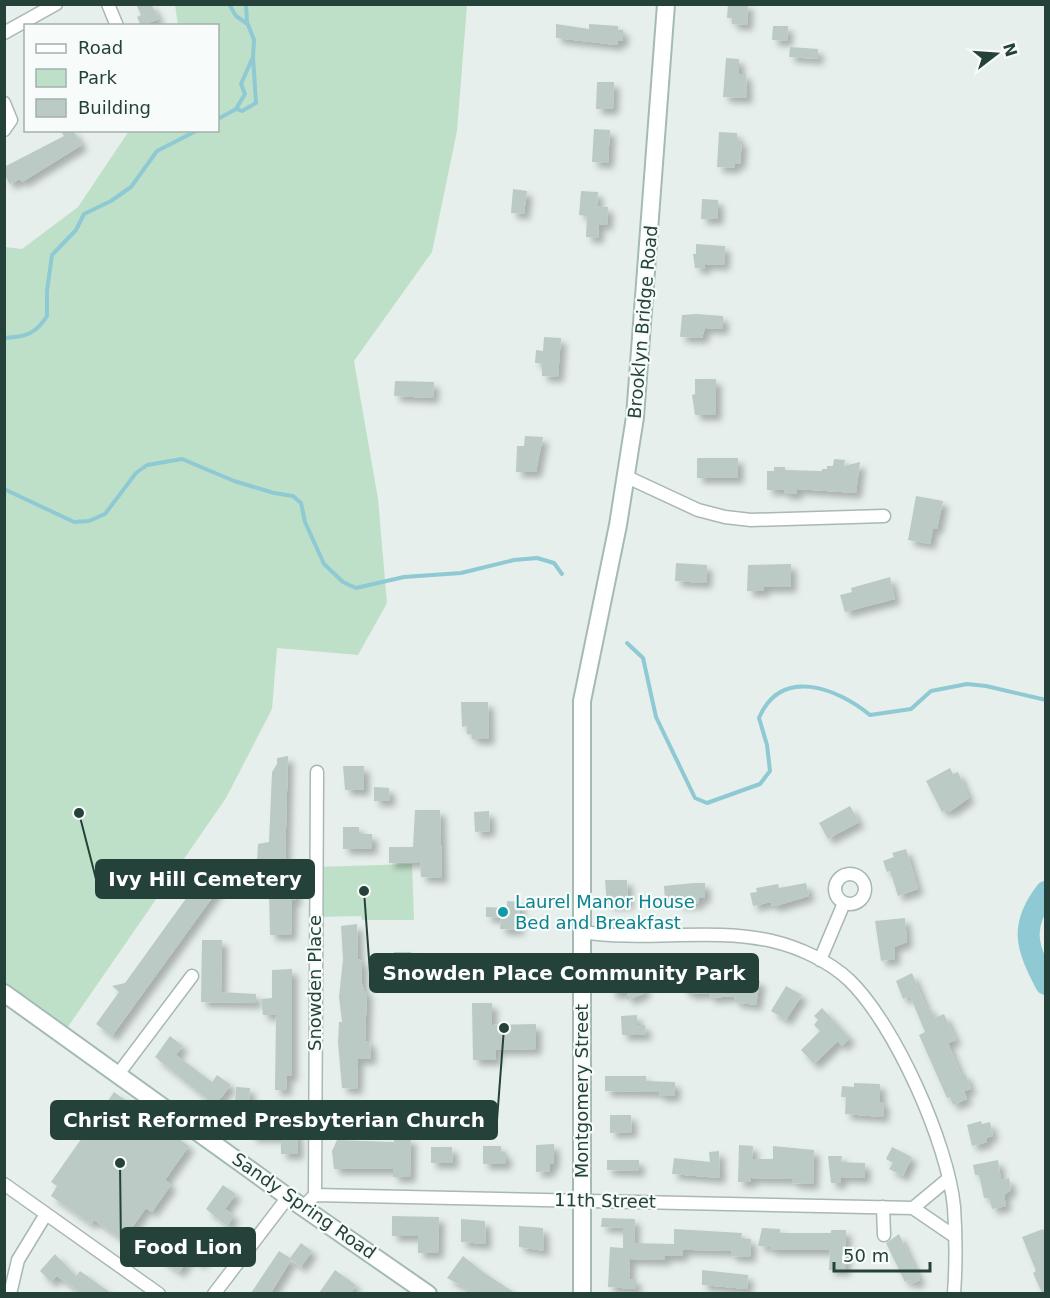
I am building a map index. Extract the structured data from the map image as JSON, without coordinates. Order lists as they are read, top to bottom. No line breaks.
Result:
{"streets":{"street":["Brooklyn Bridge Road","Snowden Place","Montgomery Street","11th Street","Sandy Spring Road"]},"crossings":[["Brooklyn Bridge Road","Montgomery Street"],["Snowden Place","11th Street"],["Montgomery Street","11th Street"]],"places":["Ivy Hill Cemetery","Snowden Place Community Park","Laurel Manor House Bed and Breakfast","Christ Reformed Presbyterian Church","Food Lion"],"legend":["Road","Park","Building"],"scale_bar":"50 m","north":"right"}
